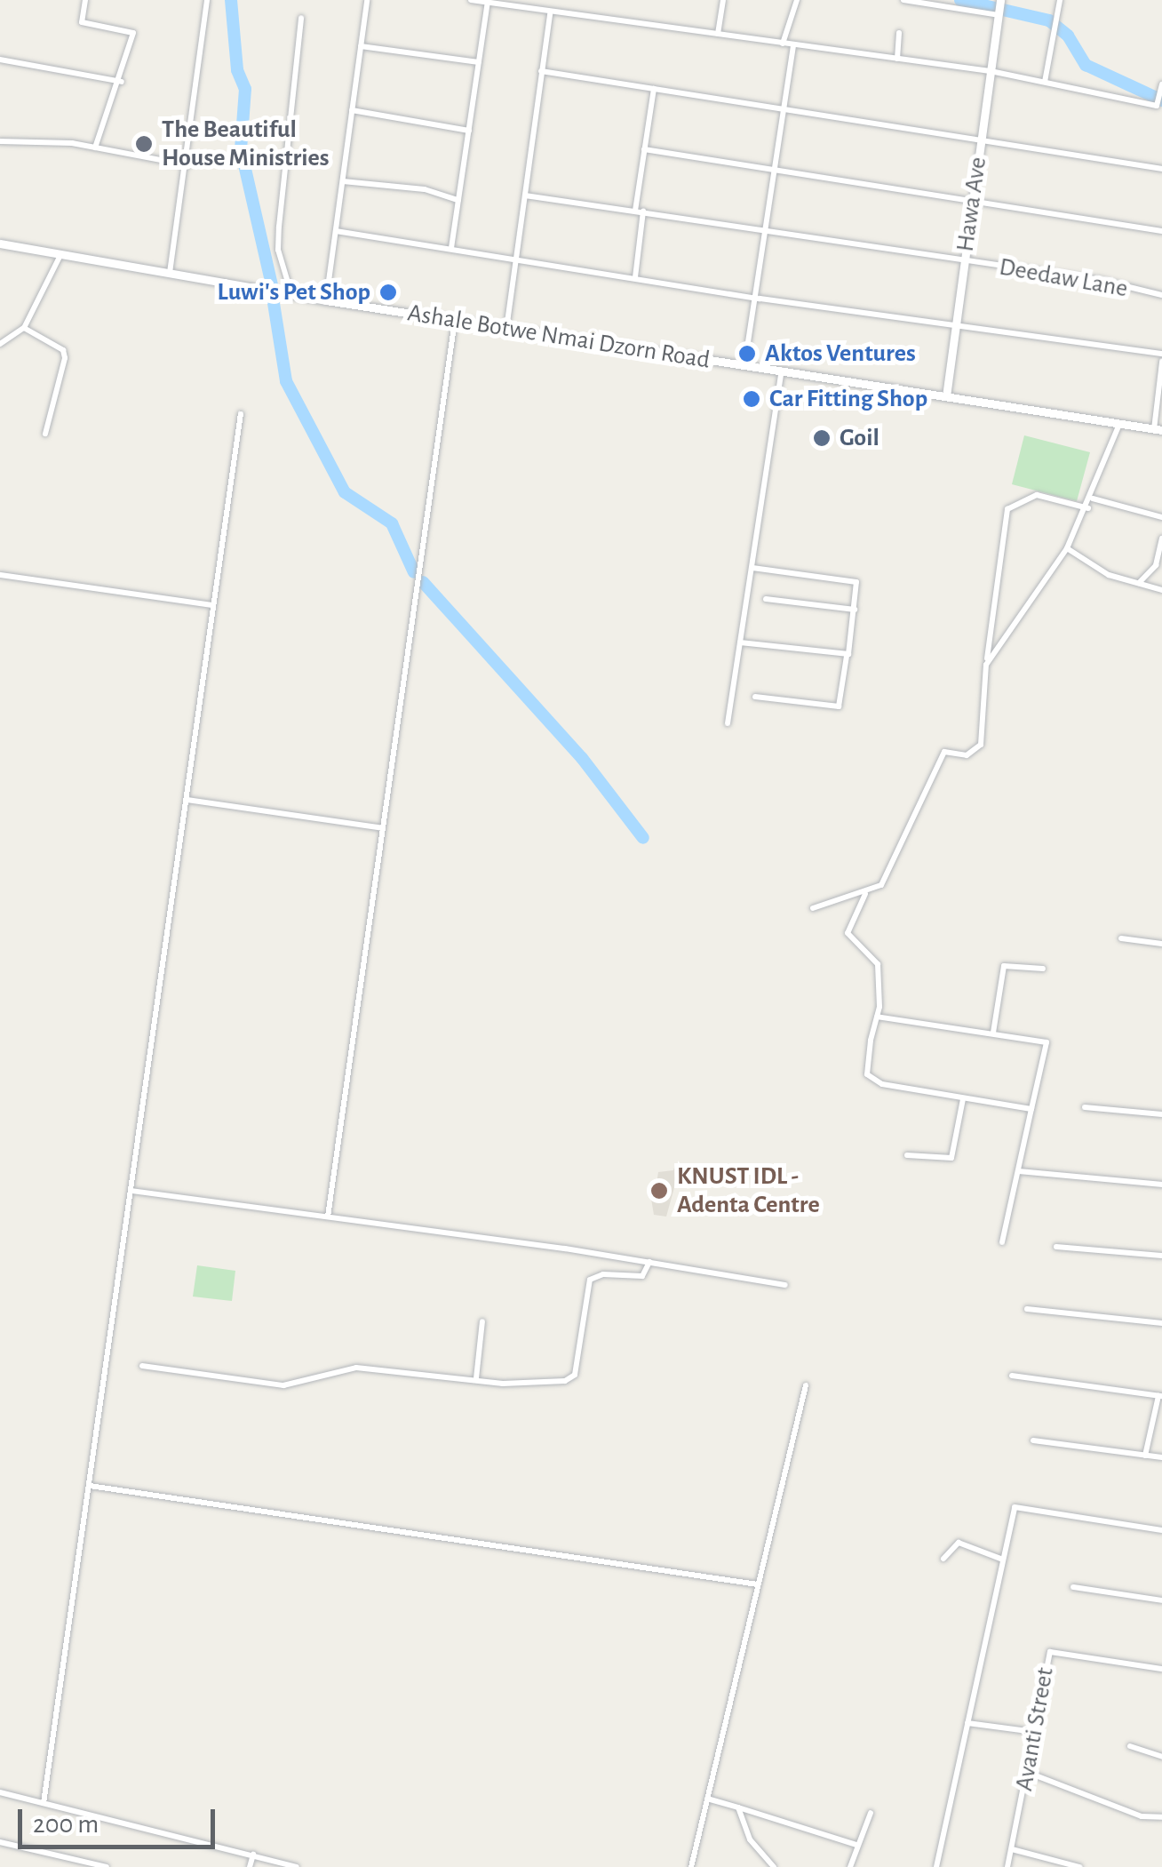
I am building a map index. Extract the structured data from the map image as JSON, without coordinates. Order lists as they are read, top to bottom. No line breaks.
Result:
{"streets":{"main road":["Hawa Ave","Ashale Botwe Nmai Dzorn Road"],"street":["Deedaw Lane","Avanti Street"]},"crossings":[["Hawa Ave","Deedaw Lane"],["Hawa Ave","Ashale Botwe Nmai Dzorn Road"]],"places":["The Beautiful House Ministries","Luwi's Pet Shop","Aktos Ventures","Car Fitting Shop","Goil","KNUST IDL - Adenta Centre"],"scale_bar":"200 m"}
